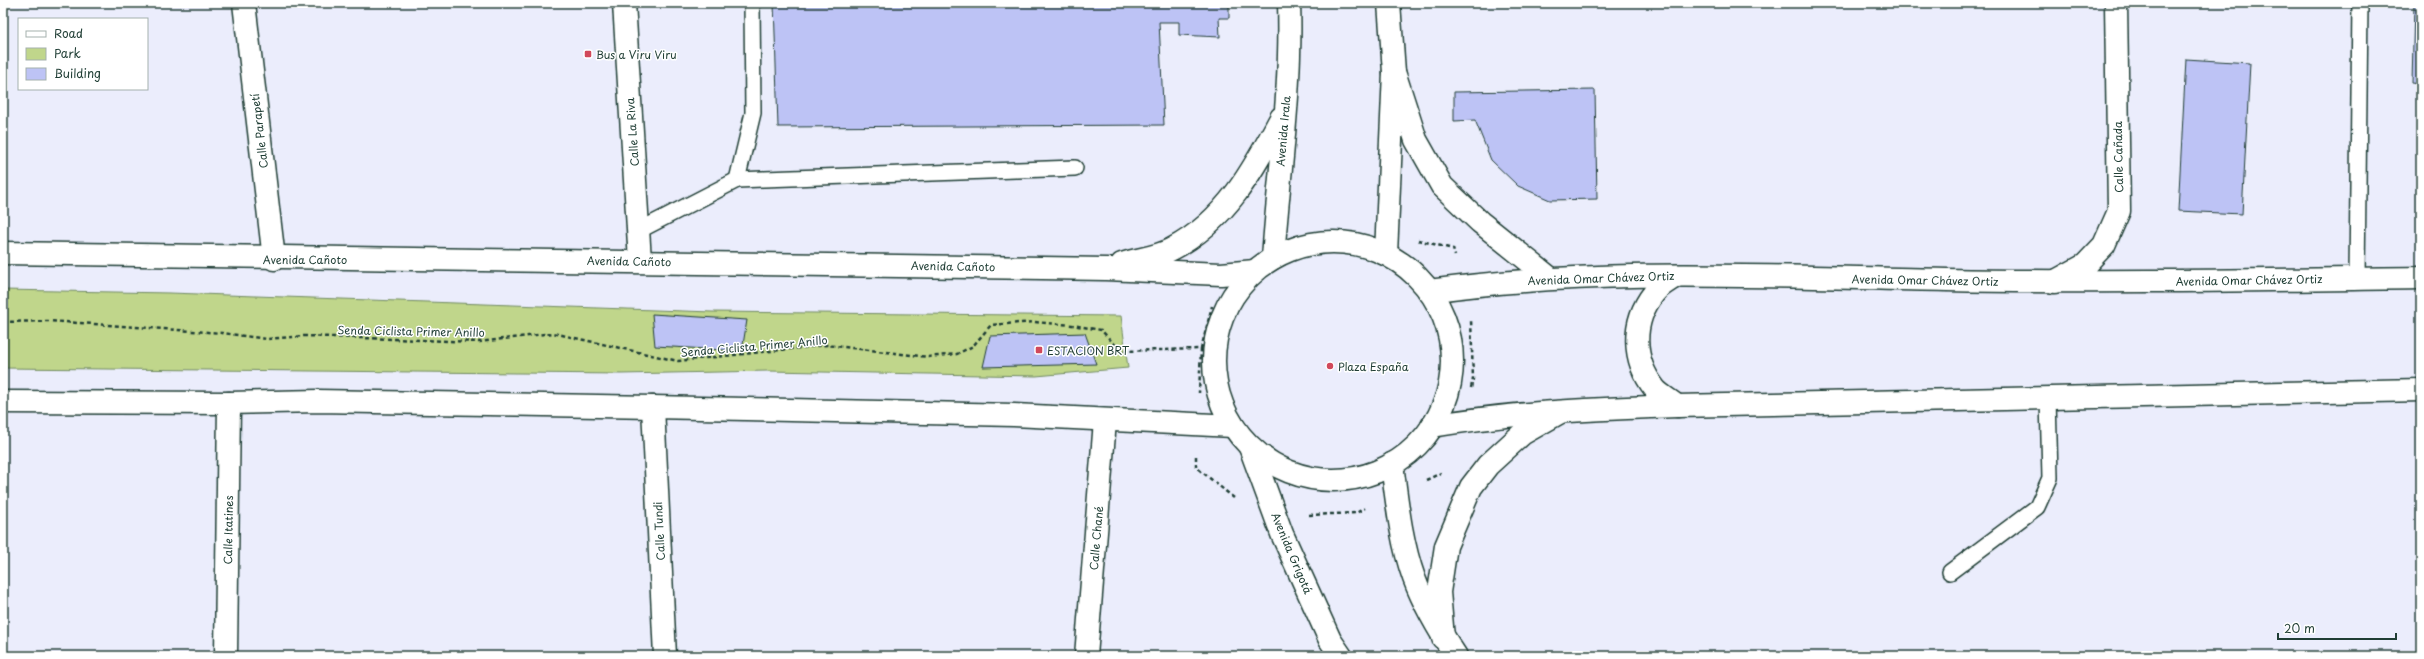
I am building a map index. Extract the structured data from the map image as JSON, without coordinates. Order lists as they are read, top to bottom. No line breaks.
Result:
{"streets":{"main road":["Calle Parapetí","Avenida Irala","Calle La Riva","Calle Cañada","Avenida Cañoto","Avenida Omar Chávez Ortiz","Calle Itatines","Calle Tundi","Calle Chané","Avenida Grigotá"],"path":["Senda Ciclista Primer Anillo"]},"crossings":[["Calle Parapetí","Avenida Cañoto"],["Calle La Riva","Avenida Cañoto"],["Calle Cañada","Avenida Omar Chávez Ortiz"]],"places":{"transit":["Bus a Viru Viru","ESTACION BRT"],"other":["Plaza España"]},"legend":["Road","Park","Building"],"scale_bar":"20 m"}
